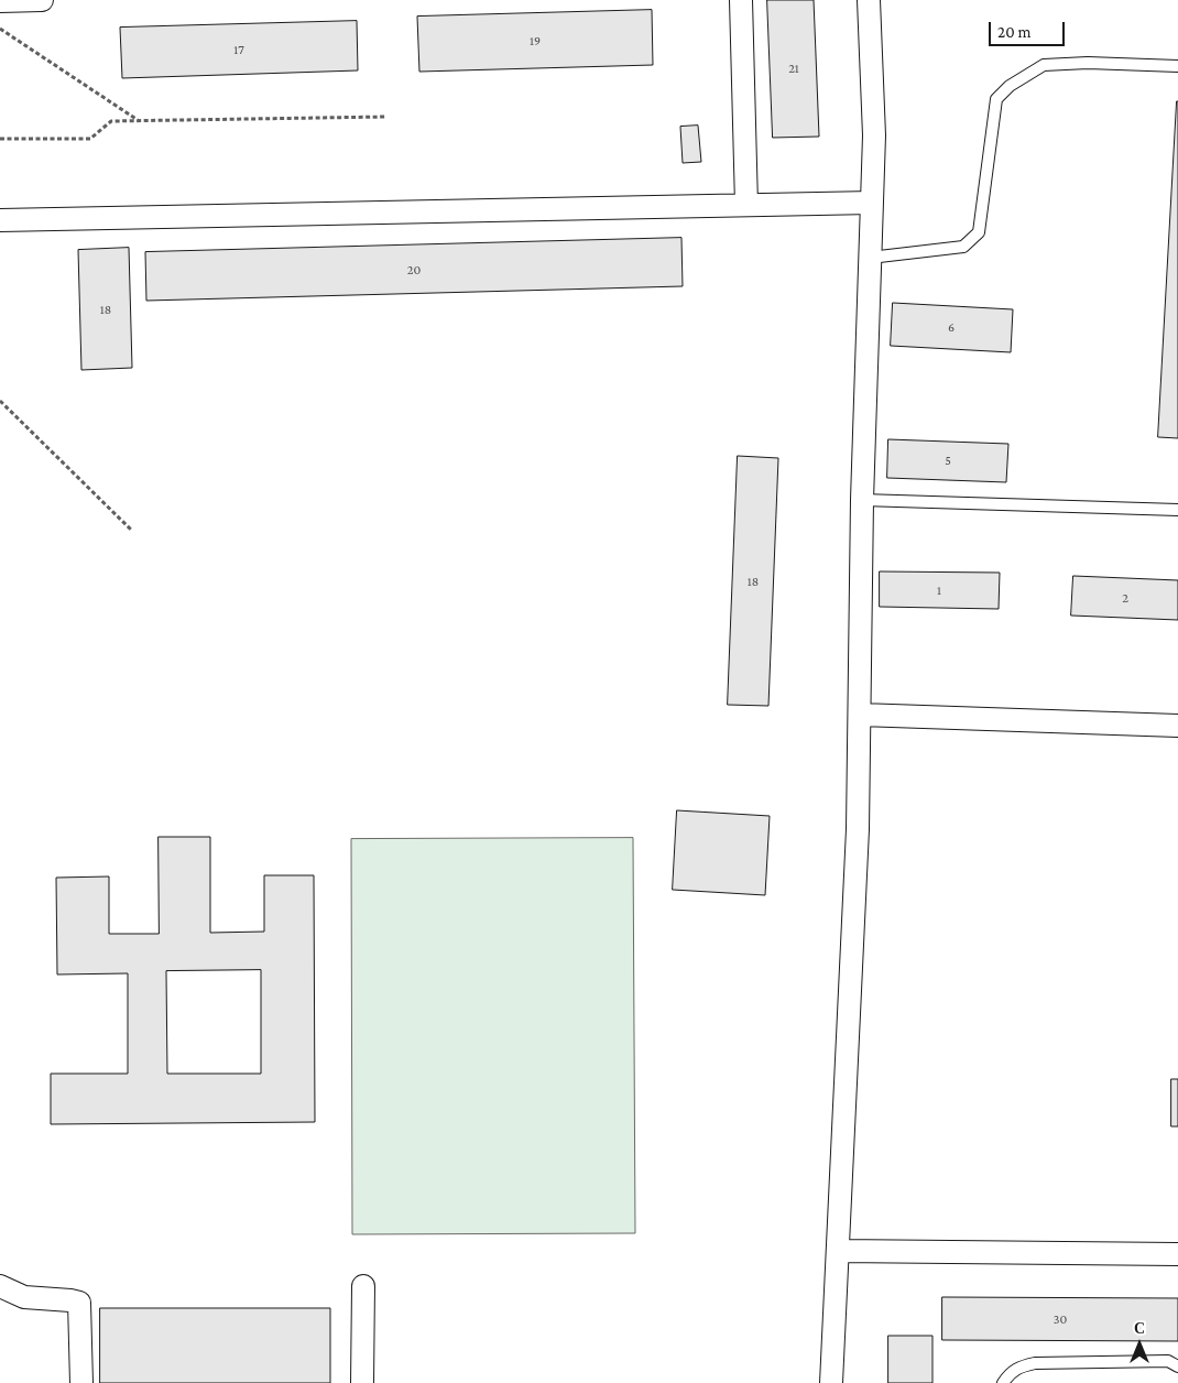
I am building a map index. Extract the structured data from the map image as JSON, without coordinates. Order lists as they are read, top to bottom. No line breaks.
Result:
{"house_numbers":["19","17","21","20","18","6","5","18","1","2","30"],"scale_bar":"20 m","north":"top"}
